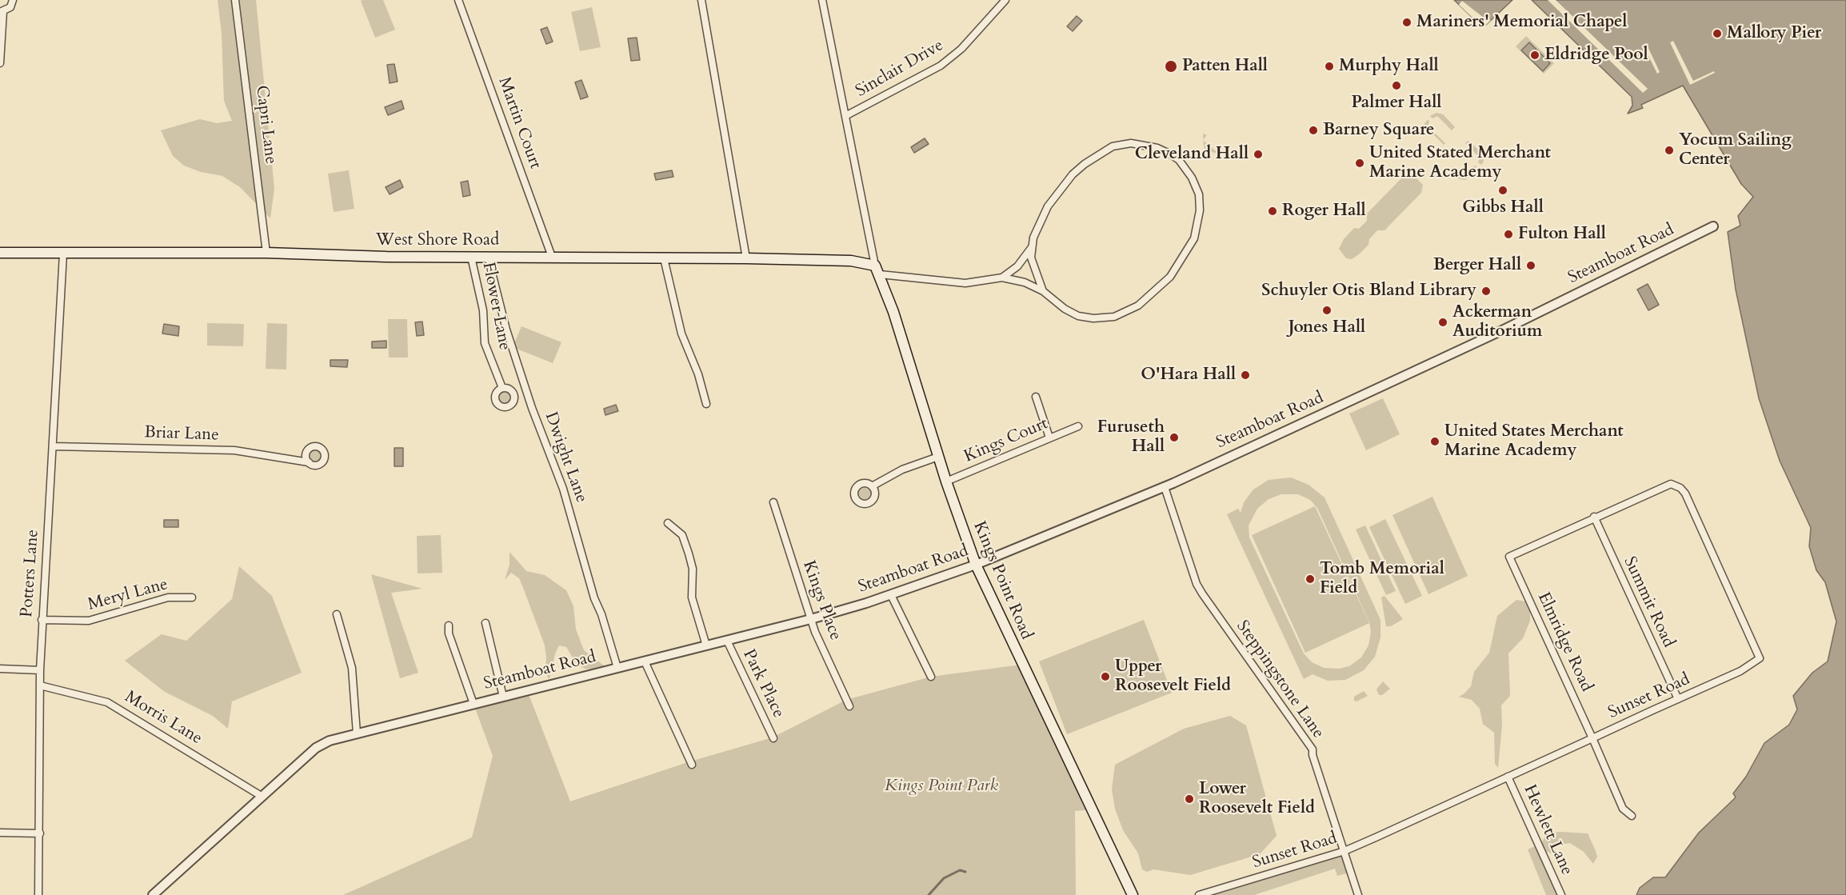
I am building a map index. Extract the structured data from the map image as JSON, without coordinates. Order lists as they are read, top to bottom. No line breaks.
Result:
{"streets":{"main road":["West Shore Road","Kings Point Road"],"street":["Sinclair Drive","Martin Court","Capri Lane","Steamboat Road","Flower Lane","Briar Lane","Kings Court","Dwight Lane","Potters Lane","Meryl Lane","Kings Place","Summit Road","Elmridge Road","Steppingstone Lane","Park Place","Sunset Road","Morris Lane","Hewlett Lane"]},"crossings":[["Sinclair Drive","West Shore Road"],["Sinclair Drive","Kings Point Road"],["Martin Court","West Shore Road"],["Capri Lane","West Shore Road"],["West Shore Road","Flower Lane"],["West Shore Road","Dwight Lane"],["West Shore Road","Potters Lane"],["West Shore Road","Kings Point Road"],["Steamboat Road","Dwight Lane"],["Steamboat Road","Kings Point Road"],["Steamboat Road","Kings Place"],["Steamboat Road","Steppingstone Lane"],["Steamboat Road","Park Place"],["Steamboat Road","Morris Lane"],["Briar Lane","Potters Lane"],["Kings Court","Kings Point Road"],["Potters Lane","Meryl Lane"],["Potters Lane","Morris Lane"],["Summit Road","Sunset Road"],["Elmridge Road","Sunset Road"],["Steppingstone Lane","Sunset Road"],["Sunset Road","Hewlett Lane"]],"parks":["Kings Point Park"],"places":["Mariners' Memorial Chapel","Mallory Pier","Eldridge Pool","Patten Hall","Murphy Hall","Palmer Hall","Barney Square","Yocum Sailing Center","Cleveland Hall","United Stated Merchant Marine Academy","Gibbs Hall","Roger Hall","Fulton Hall","Berger Hall","Schuyler Otis Bland Library","Jones Hall","Ackerman Auditorium","O'Hara Hall","Furuseth Hall","United States Merchant Marine Academy","Tomb Memorial Field","Upper Roosevelt Field","Lower Roosevelt Field"]}
